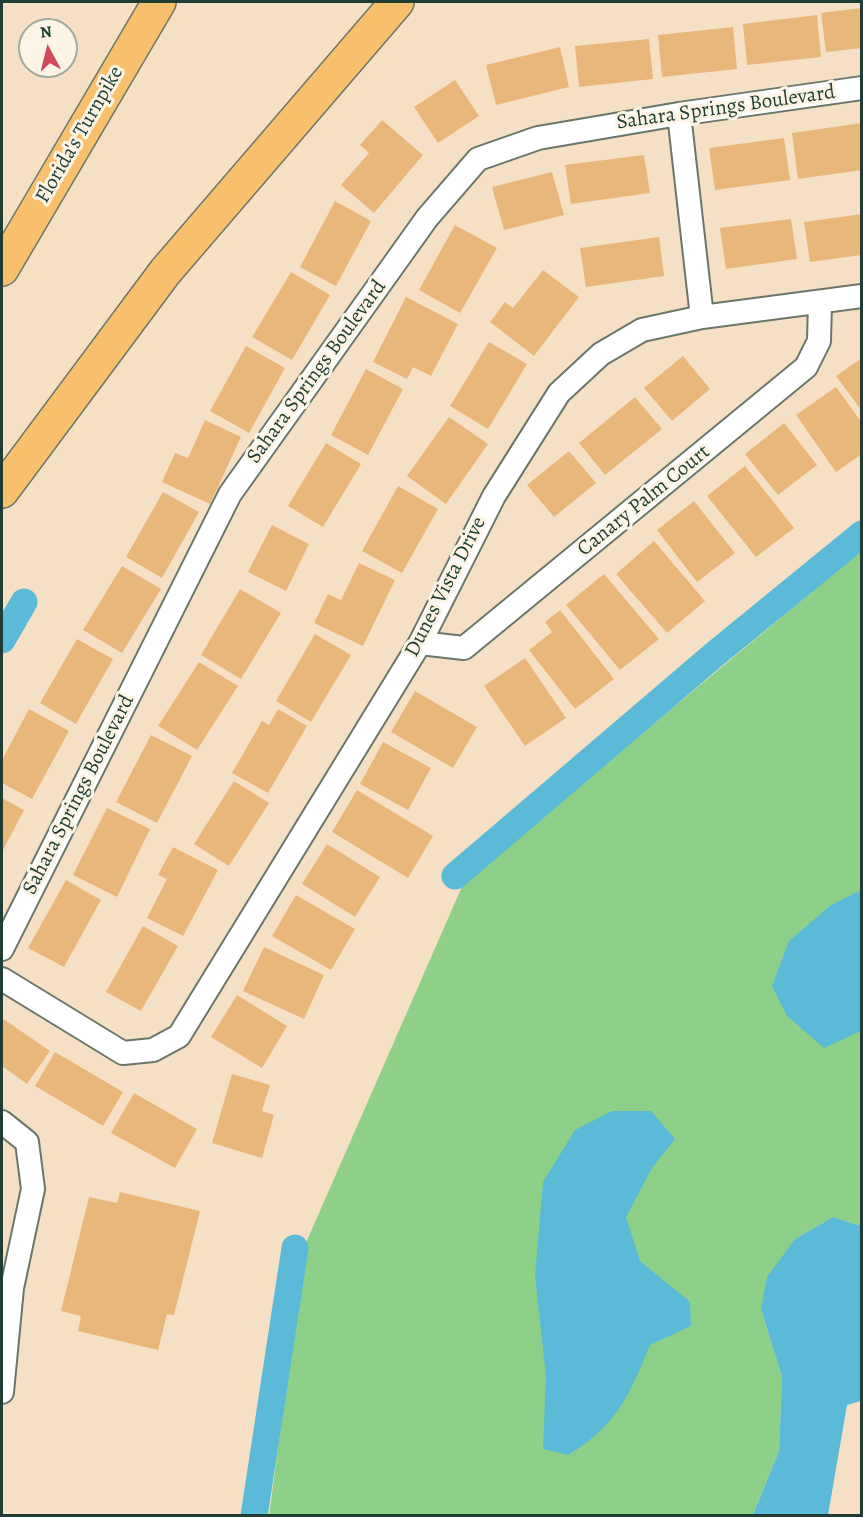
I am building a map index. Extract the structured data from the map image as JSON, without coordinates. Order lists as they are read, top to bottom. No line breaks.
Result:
{"streets":{"highway":["Florida's Turnpike"],"street":["Sahara Springs Boulevard","Canary Palm Court","Dunes Vista Drive"]},"crossings":[["Canary Palm Court","Dunes Vista Drive"]],"north":"top"}
